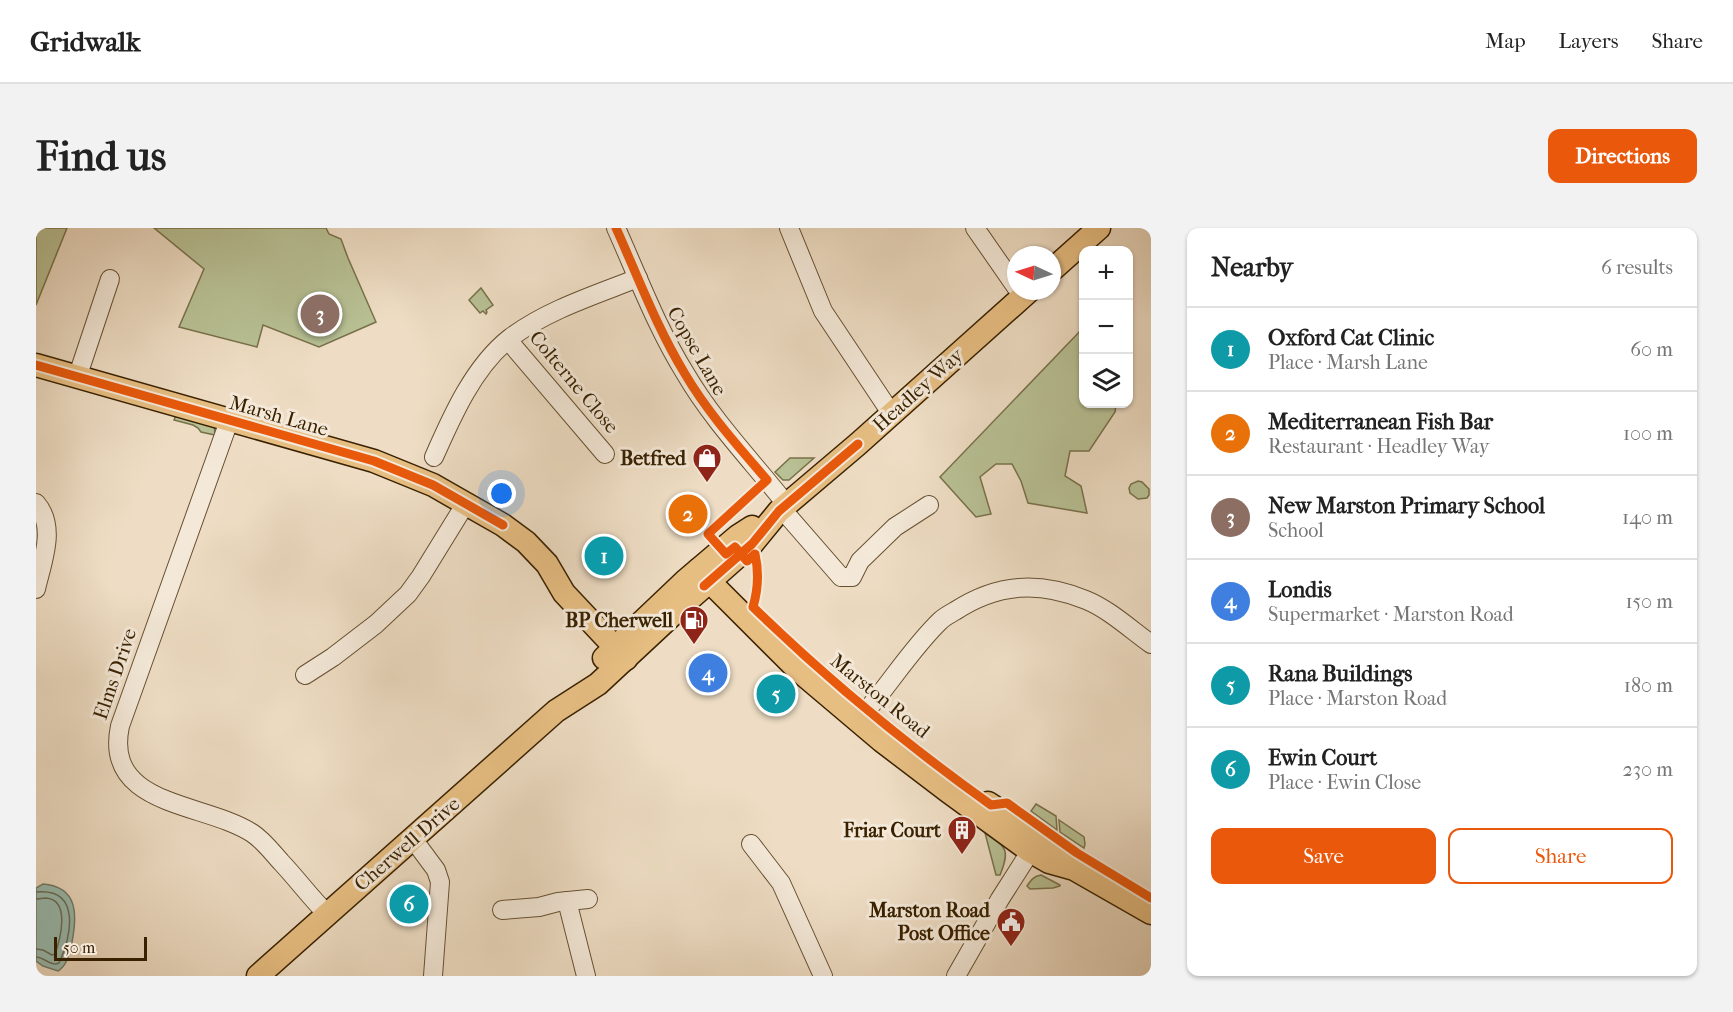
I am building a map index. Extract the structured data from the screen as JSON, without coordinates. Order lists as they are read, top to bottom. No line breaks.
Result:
{"streets":{"main road":["Headley Way","Marsh Lane","Marston Road","Cherwell Drive"],"street":["Copse Lane","Colterne Close","Elms Drive"]},"crossings":[["Copse Lane","Headley Way"],["Headley Way","Marston Road"],["Headley Way","Cherwell Drive"],["Marsh Lane","Elms Drive"],["Marsh Lane","Cherwell Drive"],["Elms Drive","Cherwell Drive"],["Marston Road","Cherwell Drive"]],"places":{"shop":["Betfred"],"fuel station":["BP Cherwell"],"building":["Friar Court"],"public building":["Marston Road Post Office"]},"scale_bar":"50 m","north":"left","page":{"header":"Gridwalk","nav":["Map","Layers","Share"],"buttons":["Directions",["Save","Share"]],"title":"Find us","heading":["Nearby","6 results"],"map_buttons":["+","−"],"pins":["3","2","1","4","5","6"],"list":[{"mark":"1","name":"Oxford Cat Clinic","note":"Place · Marsh Lane","value":"60 m"},{"mark":"2","name":"Mediterranean Fish Bar","note":"Restaurant · Headley Way","value":"100 m"},{"mark":"3","name":"New Marston Primary School","note":"School","value":"140 m"},{"mark":"4","name":"Londis","note":"Supermarket · Marston Road","value":"150 m"},{"mark":"5","name":"Rana Buildings","note":"Place · Marston Road","value":"180 m"},{"mark":"6","name":"Ewin Court","note":"Place · Ewin Close","value":"230 m"}],"scale":"50 m"}}
